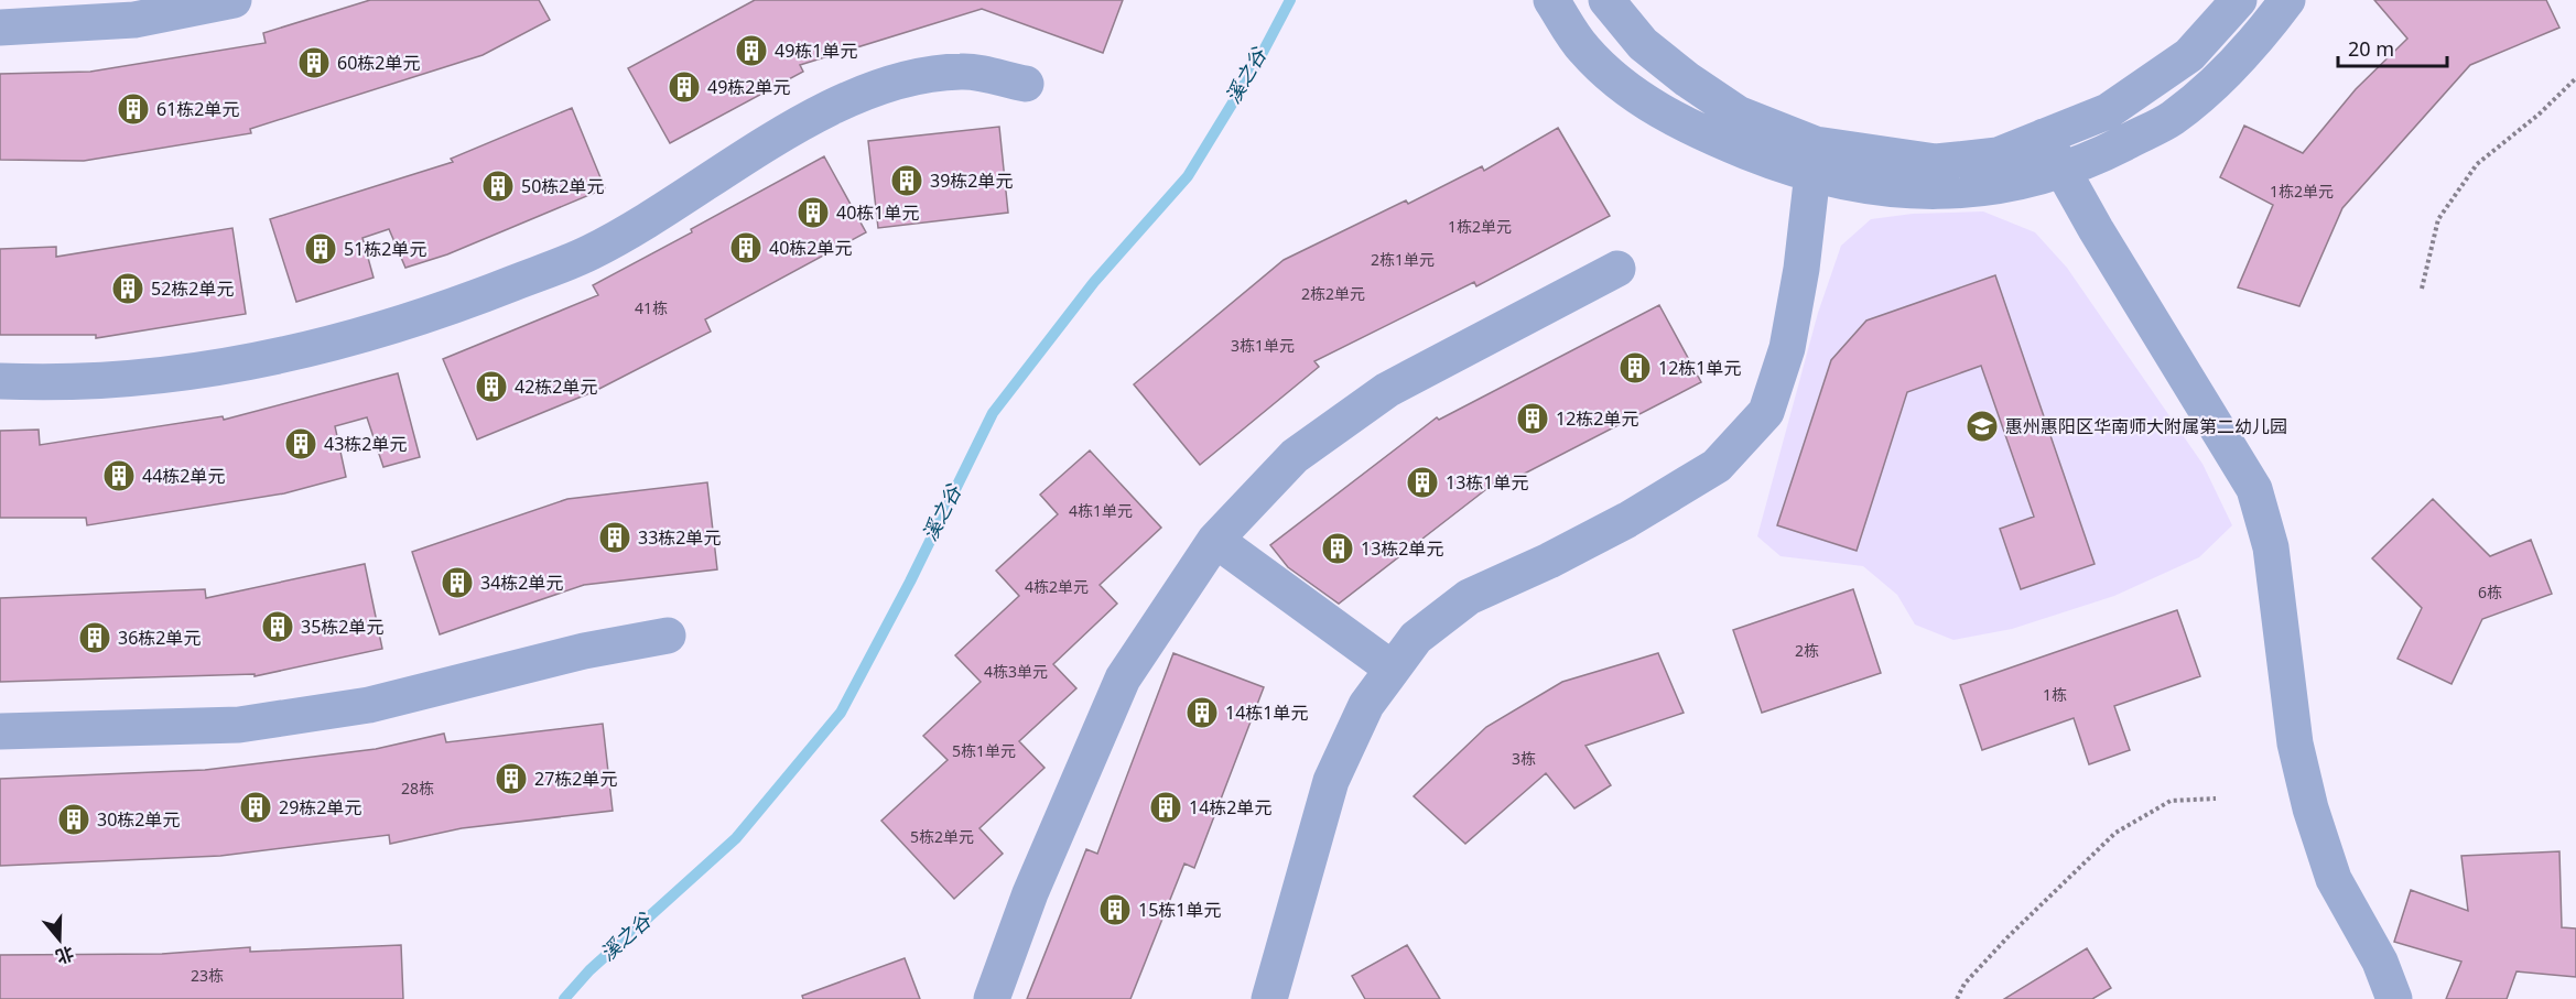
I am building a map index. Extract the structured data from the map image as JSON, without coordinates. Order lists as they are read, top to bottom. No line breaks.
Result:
{"water":["溪之谷"],"places":{"building":["49栋1单元","60栋2单元","49栋2单元","61栋2单元","39栋2单元","50栋2单元","40栋1单元","40栋2单元","51栋2单元","52栋2单元","12栋1单元","42栋2单元","12栋2单元","43栋2单元","44栋2单元","13栋1单元","33栋2单元","13栋2单元","34栋2单元","35栋2单元","36栋2单元","14栋1单元","27栋2单元","29栋2单元","14栋2单元","30栋2单元","15栋1单元"],"school or university":["惠州惠阳区华南师大附属第二幼儿园"]},"house_numbers":["1栋2单元","1栋2单元","2栋1单元","2栋2单元","41栋","3栋1单元","4栋1单元","4栋2单元","6栋","2栋","4栋3单元","1栋","5栋1单元","3栋","28栋","5栋2单元","23栋"],"scale_bar":"20 m","north":"bottom"}
